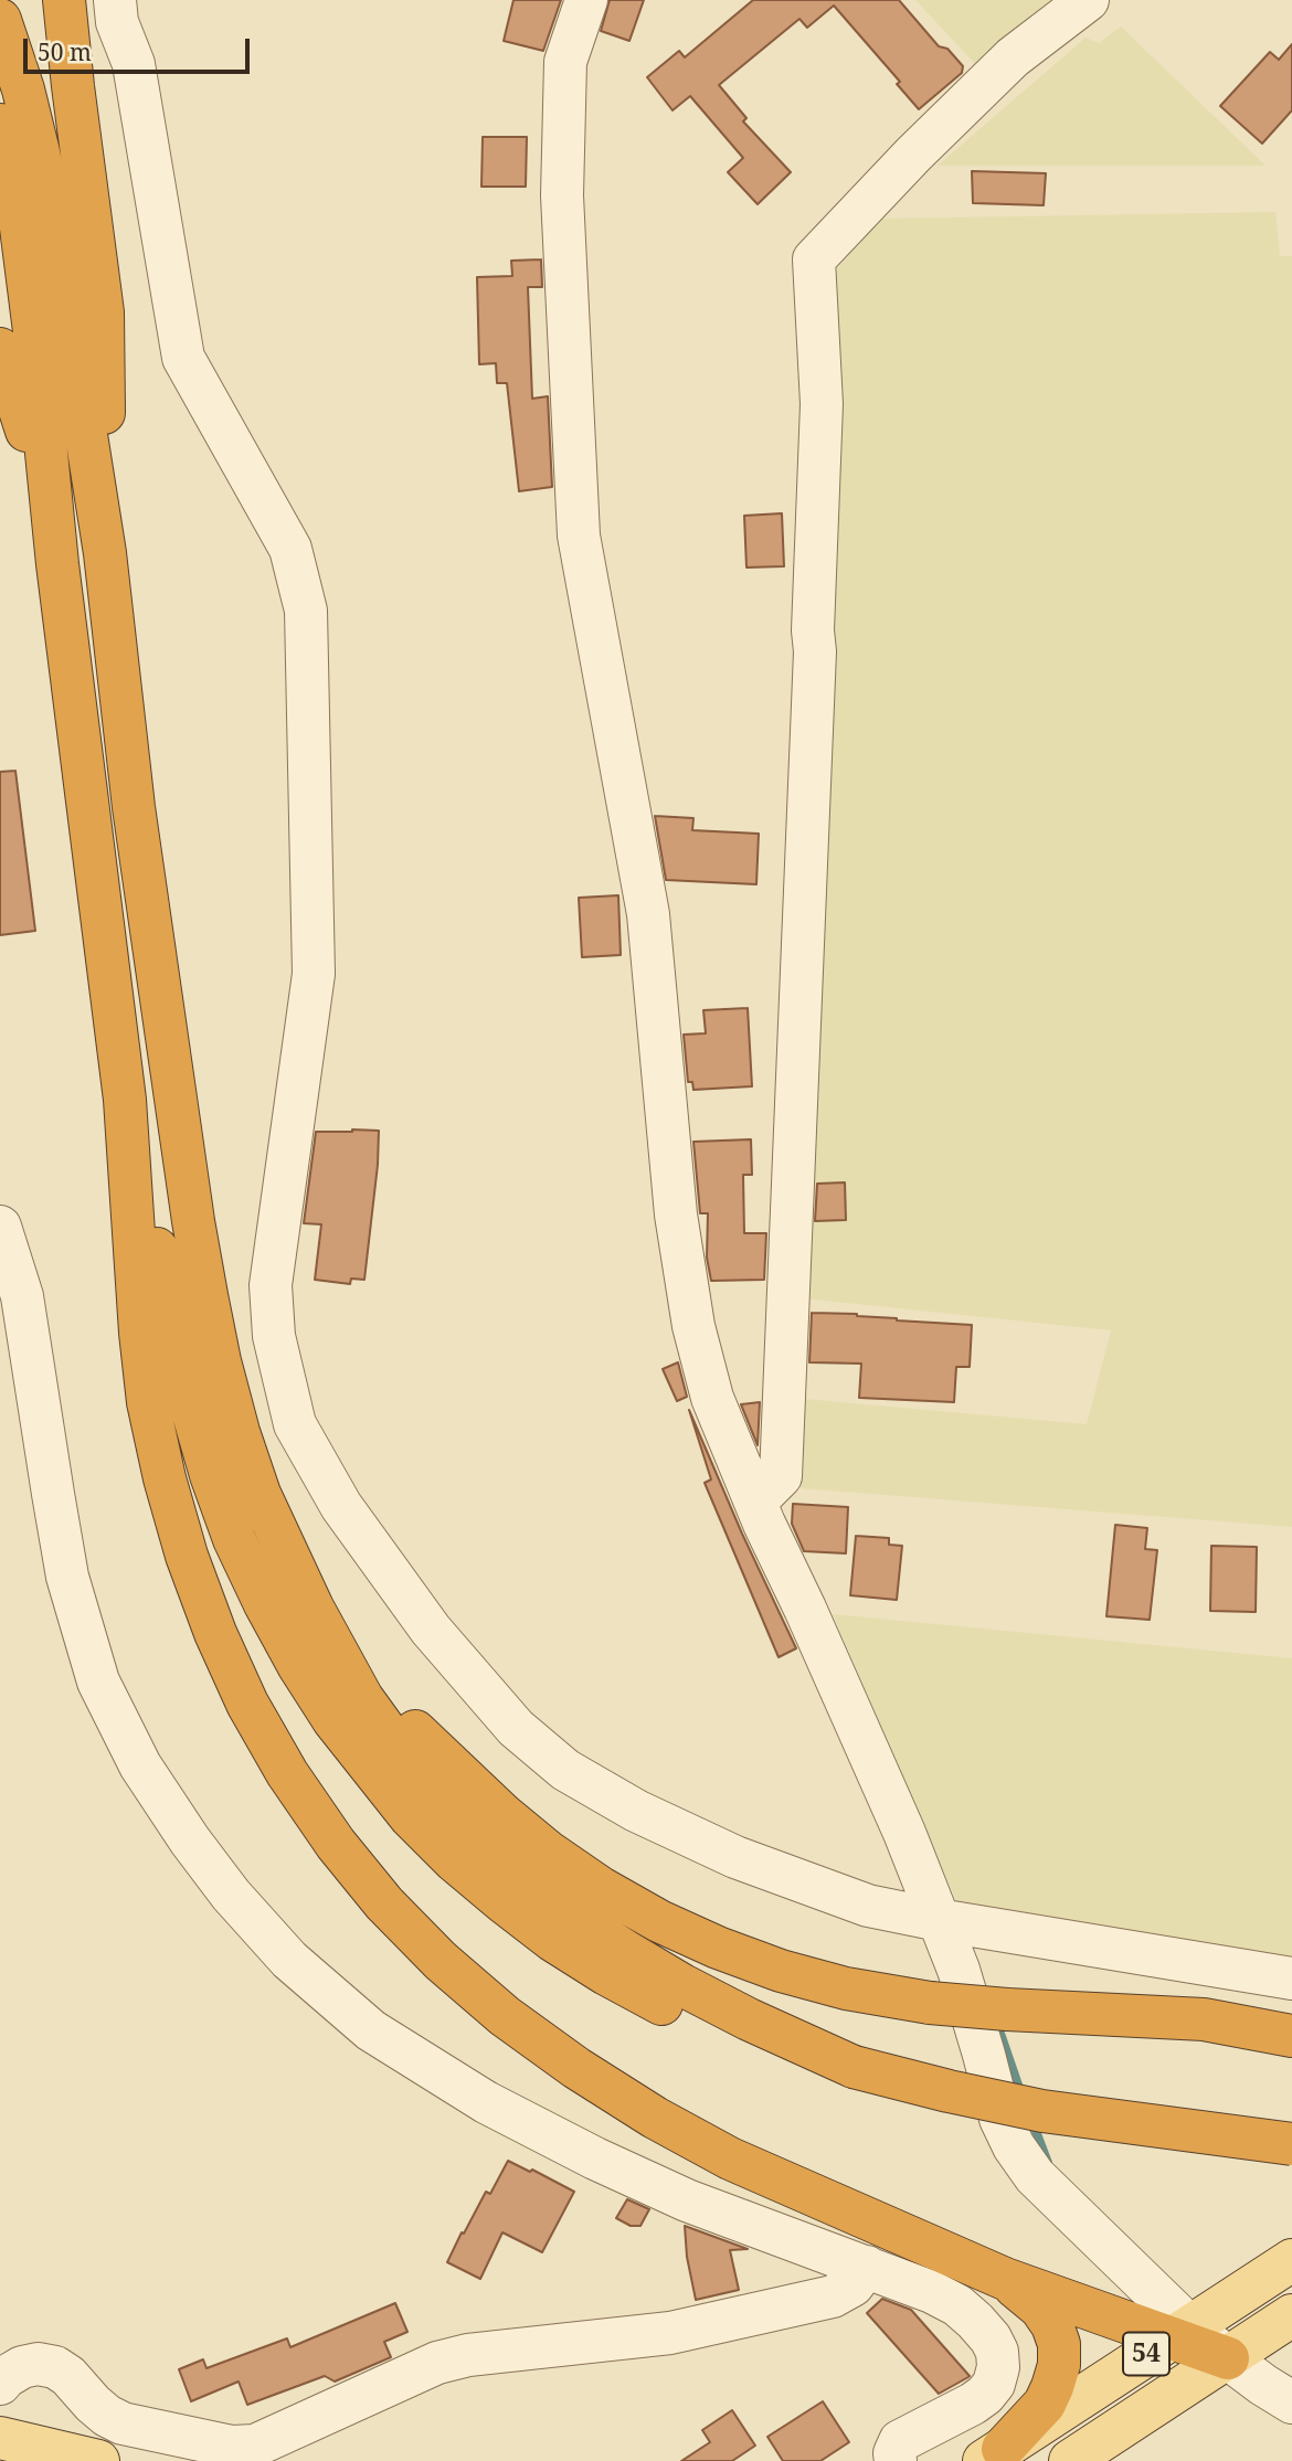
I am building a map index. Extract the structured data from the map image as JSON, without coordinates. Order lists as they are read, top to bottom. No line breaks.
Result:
{"streets":{"main road":["54"]},"scale_bar":"50 m"}
